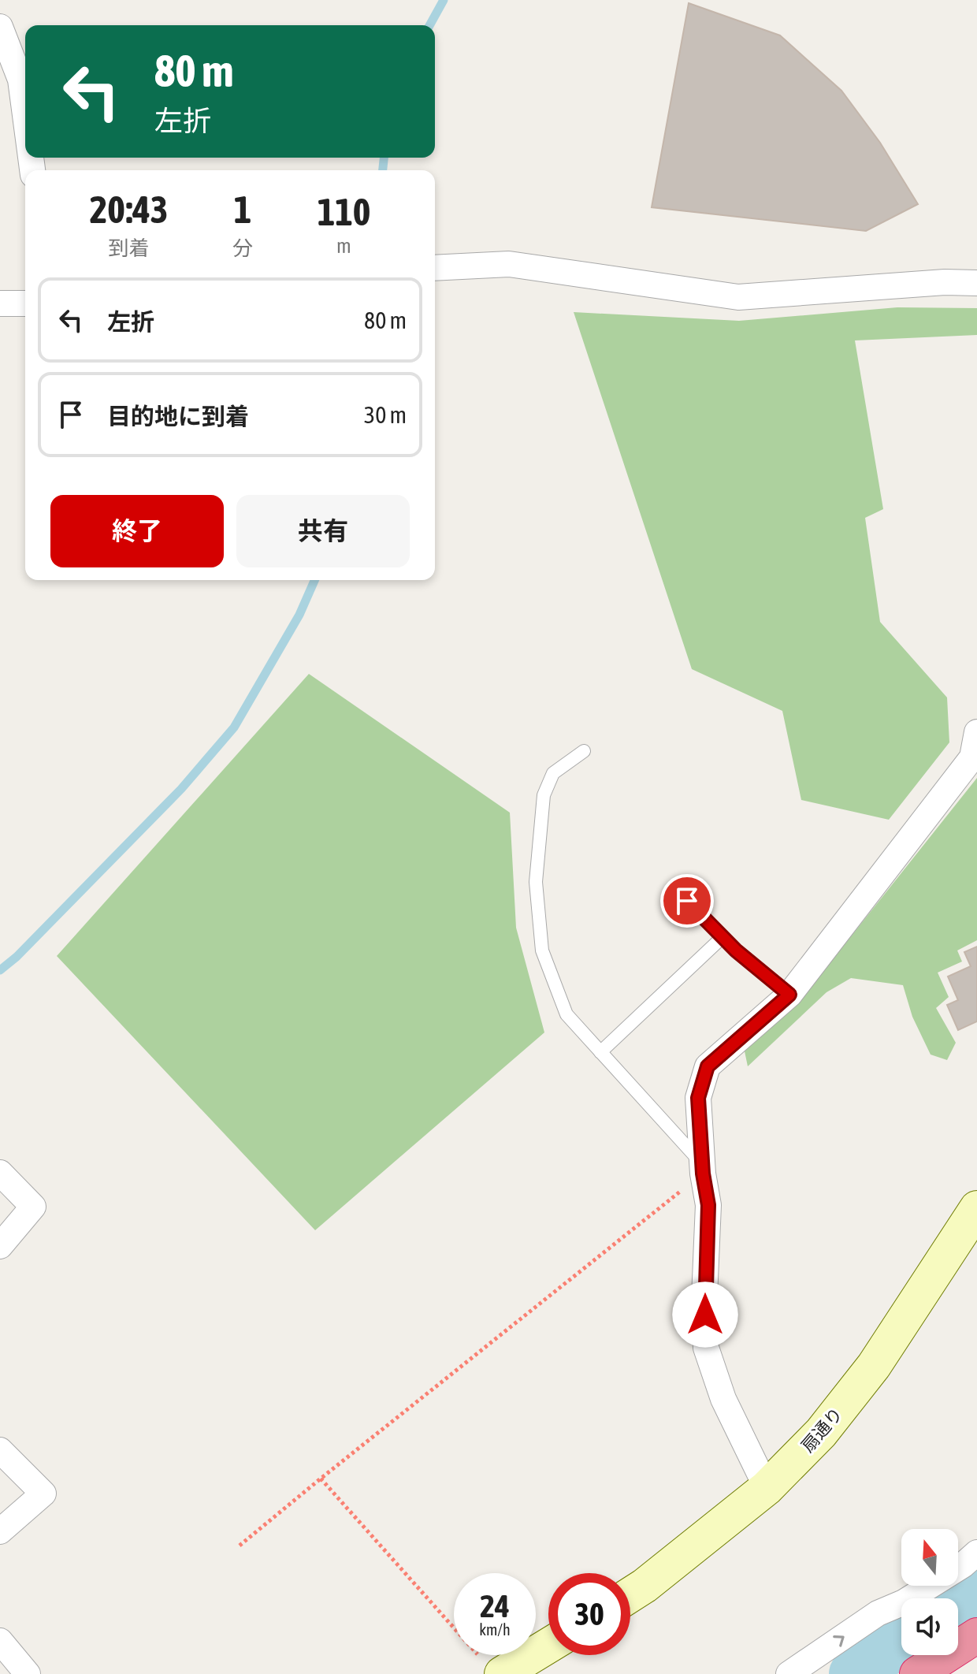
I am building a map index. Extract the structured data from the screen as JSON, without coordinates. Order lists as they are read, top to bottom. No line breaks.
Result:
{"streets":{"street":["扇通り"]},"north":"top","page":{"turn":["80 m","左折"],"eta":["20:43","到着","1","分","110","m"],"list":[{"name":"左折","value":"80 m"},{"name":"目的地に到着","value":"30 m"}],"buttons":["終了","共有"],"speed":"24 km/h","limit":"30"}}
